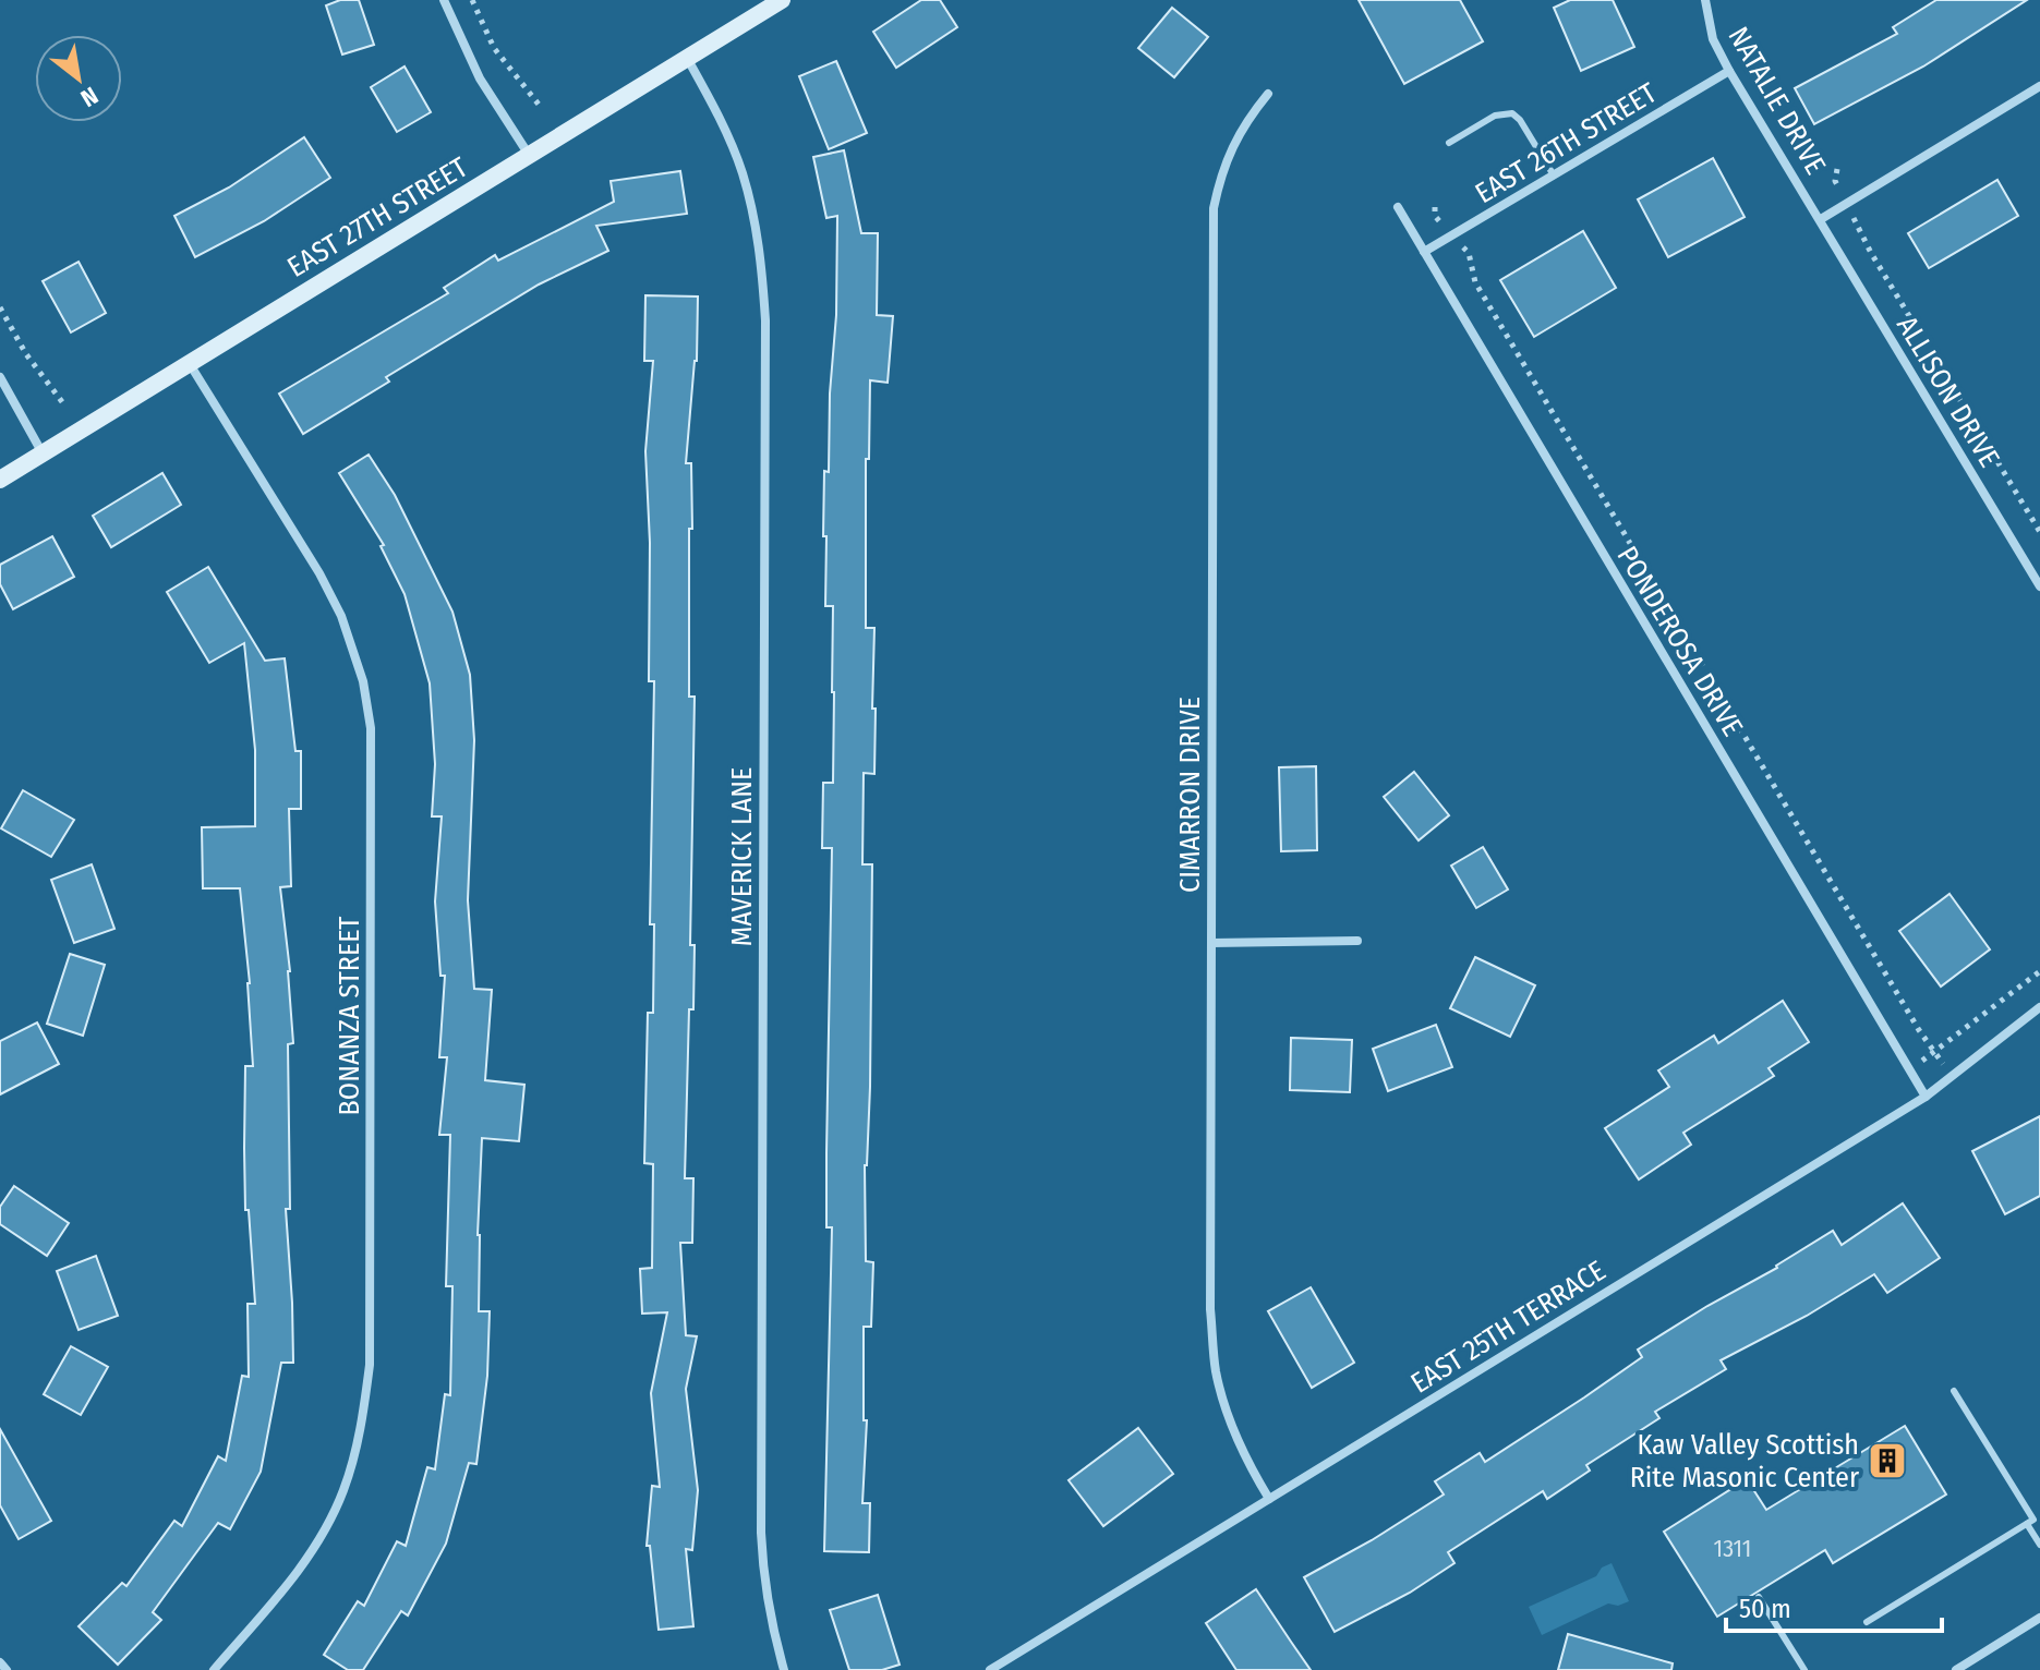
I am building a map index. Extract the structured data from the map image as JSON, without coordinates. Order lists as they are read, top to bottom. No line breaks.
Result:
{"streets":{"street":["NATALIE DRIVE","EAST 26TH STREET","EAST 27TH STREET","ALLISON DRIVE","PONDEROSA DRIVE","CIMARRON DRIVE","MAVERICK LANE","BONANZA STREET","EAST 25TH TERRACE"]},"crossings":[["NATALIE DRIVE","EAST 26TH STREET"],["NATALIE DRIVE","ALLISON DRIVE"],["EAST 26TH STREET","PONDEROSA DRIVE"],["EAST 27TH STREET","MAVERICK LANE"],["EAST 27TH STREET","BONANZA STREET"],["PONDEROSA DRIVE","EAST 25TH TERRACE"],["CIMARRON DRIVE","EAST 25TH TERRACE"]],"places":{"building":["Kaw Valley Scottish Rite Masonic Center"]},"house_numbers":["1311"],"scale_bar":"50 m","north":"bottom right"}
